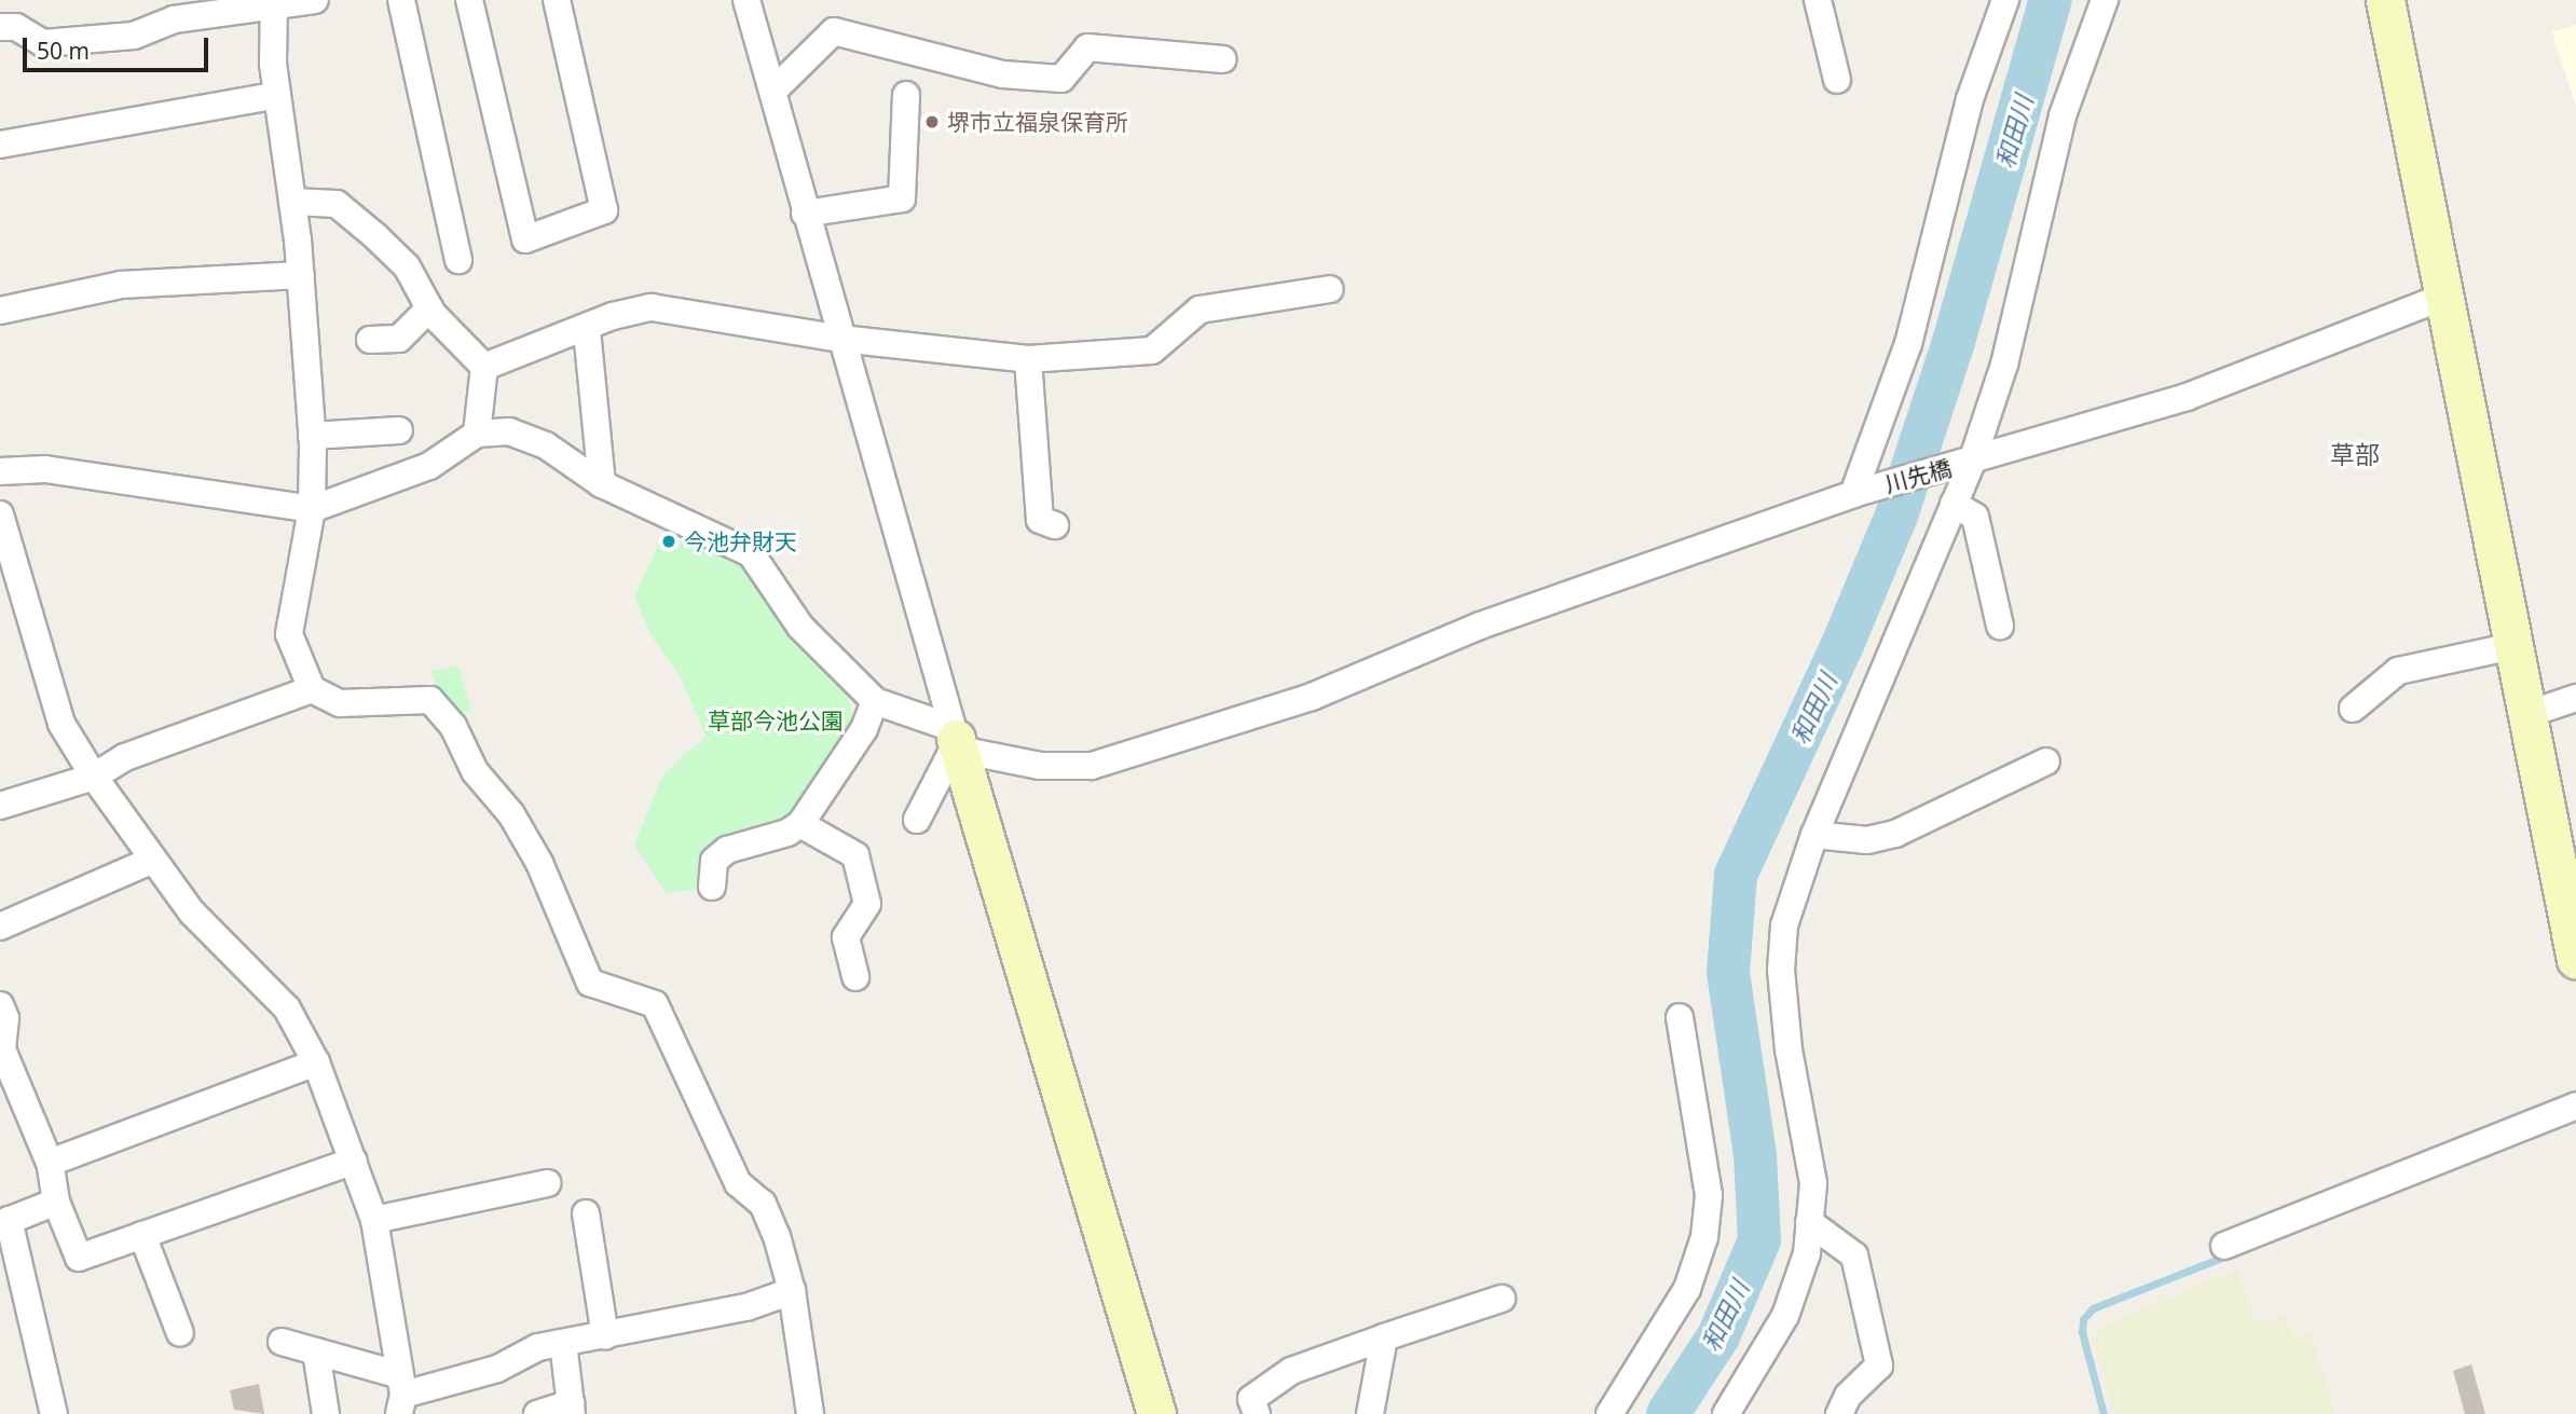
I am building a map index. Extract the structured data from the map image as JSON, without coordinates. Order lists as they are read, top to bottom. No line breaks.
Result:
{"streets":{"street":["川先橋"]},"districts":["草部"],"water":["和田川"],"parks":["草部今池公園"],"places":["堺市立福泉保育所","今池弁財天"],"scale_bar":"50 m"}
